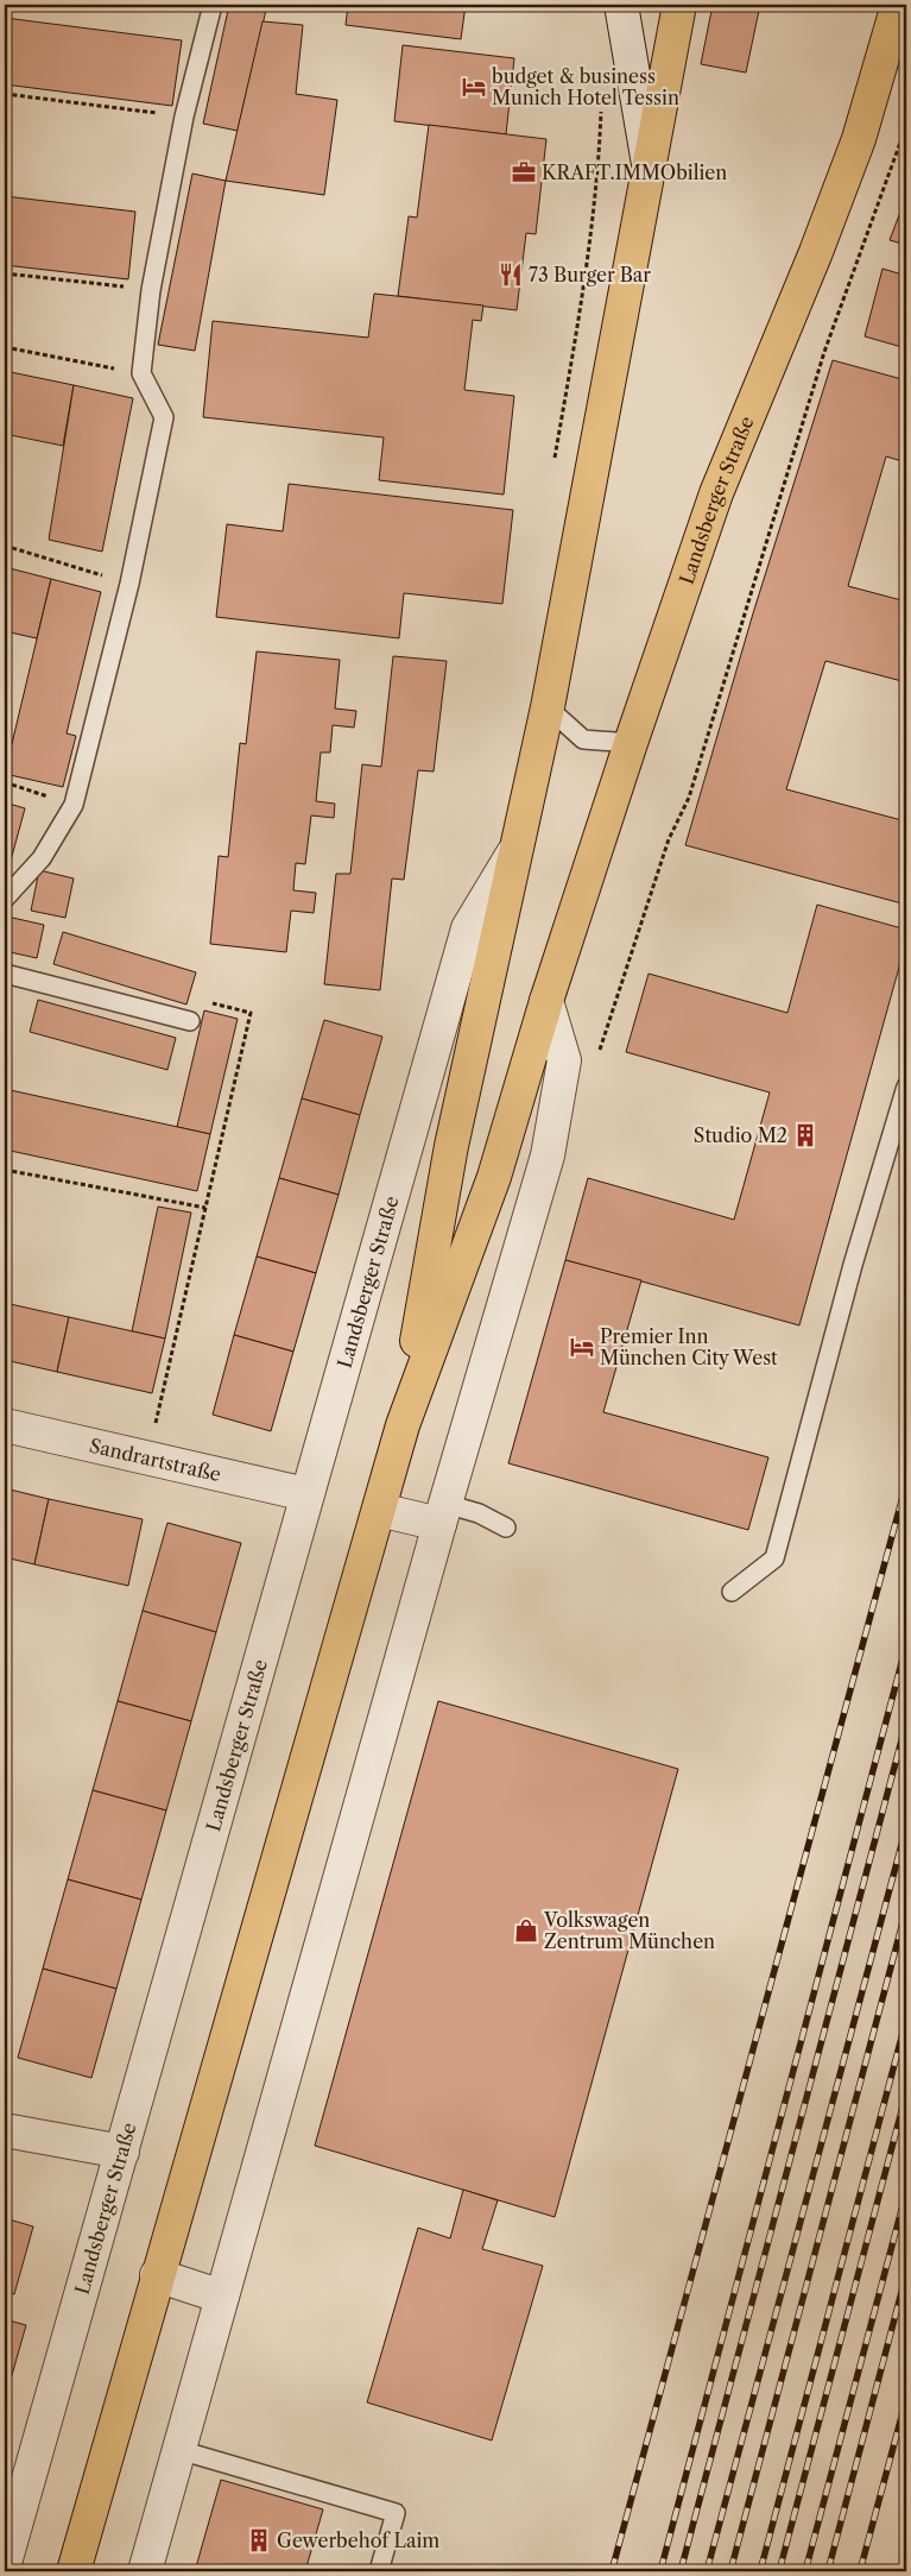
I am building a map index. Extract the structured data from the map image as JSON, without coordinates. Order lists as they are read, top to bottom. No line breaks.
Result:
{"streets":{"main road":["Landsberger Straße"],"street":["Sandrartstraße"]},"crossings":[["Landsberger Straße","Sandrartstraße"]],"places":{"hotel":["budget & business Munich Hotel Tessin","Premier Inn München City West"],"office":["KRAFT.IMMObilien"],"restaurant":["73 Burger Bar"],"building":["Studio M2","Gewerbehof Laim"],"shop":["Volkswagen Zentrum München"]}}
